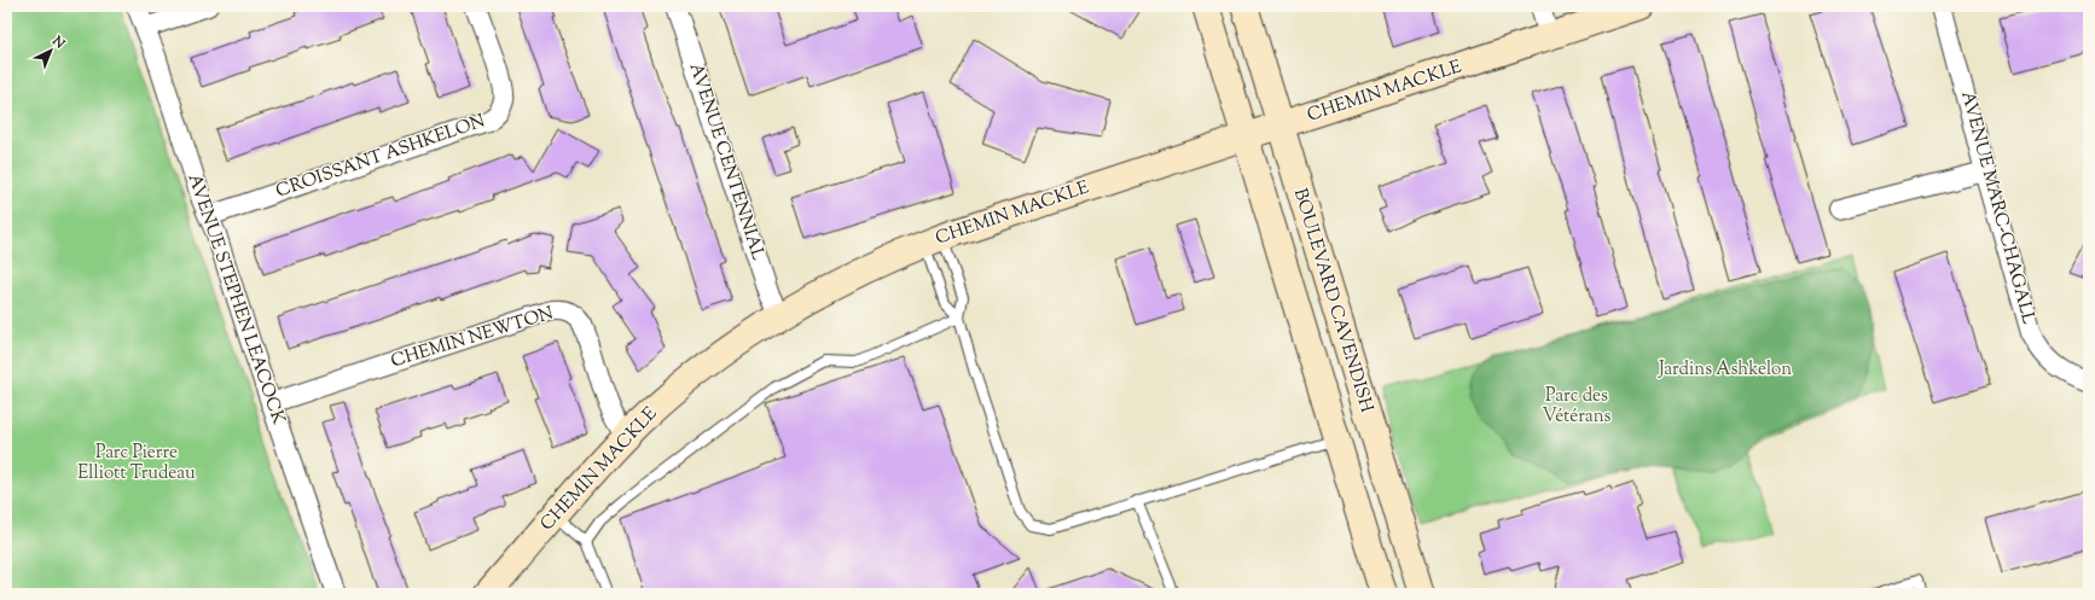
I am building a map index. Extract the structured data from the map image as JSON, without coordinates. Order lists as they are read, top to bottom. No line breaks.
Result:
{"streets":{"street":["CHEMIN MACKLE","CROISSANT ASHKELON","AVENUE CENTENNIAL","AVENUE MARC-CHAGALL","AVENUE STEPHEN LEACOCK","BOULEVARD CAVENDISH","CHEMIN NEWTON"]},"crossings":[["CHEMIN MACKLE","AVENUE CENTENNIAL"],["CHEMIN MACKLE","BOULEVARD CAVENDISH"],["CHEMIN MACKLE","CHEMIN NEWTON"],["CROISSANT ASHKELON","AVENUE STEPHEN LEACOCK"],["AVENUE STEPHEN LEACOCK","CHEMIN NEWTON"]],"parks":["Jardins Ashkelon","Parc des Vétérans","Parc Pierre Elliott Trudeau"],"north":"top right"}
